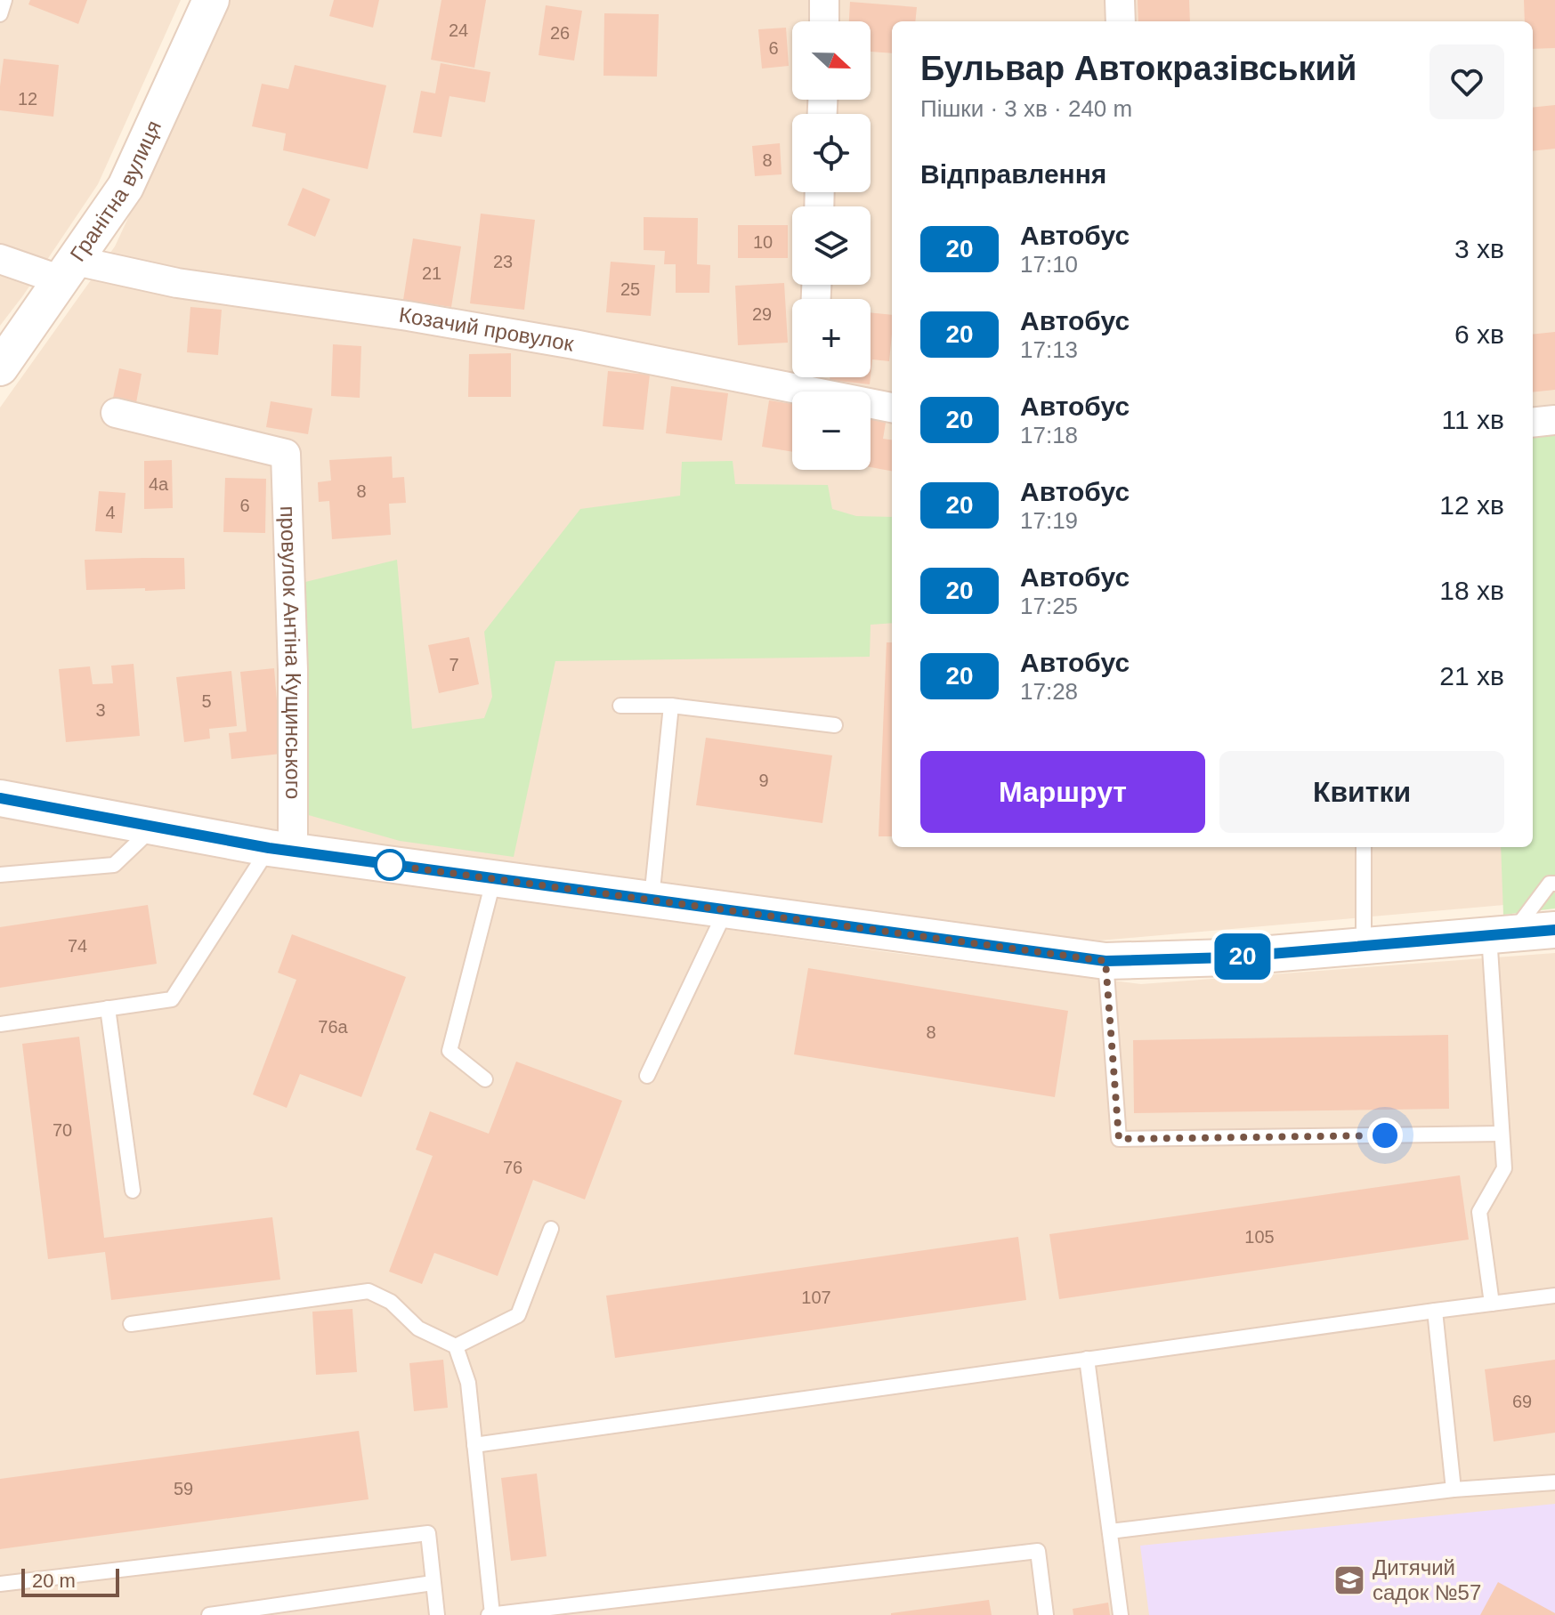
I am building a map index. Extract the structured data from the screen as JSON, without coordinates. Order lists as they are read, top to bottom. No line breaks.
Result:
{"streets":{"street":["Гранітна вулиця","Козачий провулок","провулок Антіна Кущинського"]},"crossings":[["Гранітна вулиця","Козачий провулок"]],"places":{"school or university":["Дитячий садок №57"]},"lines":["bus line 20"],"house_numbers":["24","26","6","12","8","10","23","21","25","29","4а","8","6","4","7","5","3","9","74","76а","8","70","76","105","107","69","59"],"scale_bar":"20 m","north":"right","page":{"on_map":"20","map_buttons":["+","−"],"heading":[["Бульвар Автокразівський","Пішки · 3 хв · 240 m"],"Відправлення"],"list":[{"mark":"20","name":"Автобус","note":"17:10","value":"3 хв"},{"mark":"20","name":"Автобус","note":"17:13","value":"6 хв"},{"mark":"20","name":"Автобус","note":"17:18","value":"11 хв"},{"mark":"20","name":"Автобус","note":"17:19","value":"12 хв"},{"mark":"20","name":"Автобус","note":"17:25","value":"18 хв"},{"mark":"20","name":"Автобус","note":"17:28","value":"21 хв"}],"buttons":["Маршрут","Квитки"],"scale":"20 m"}}
